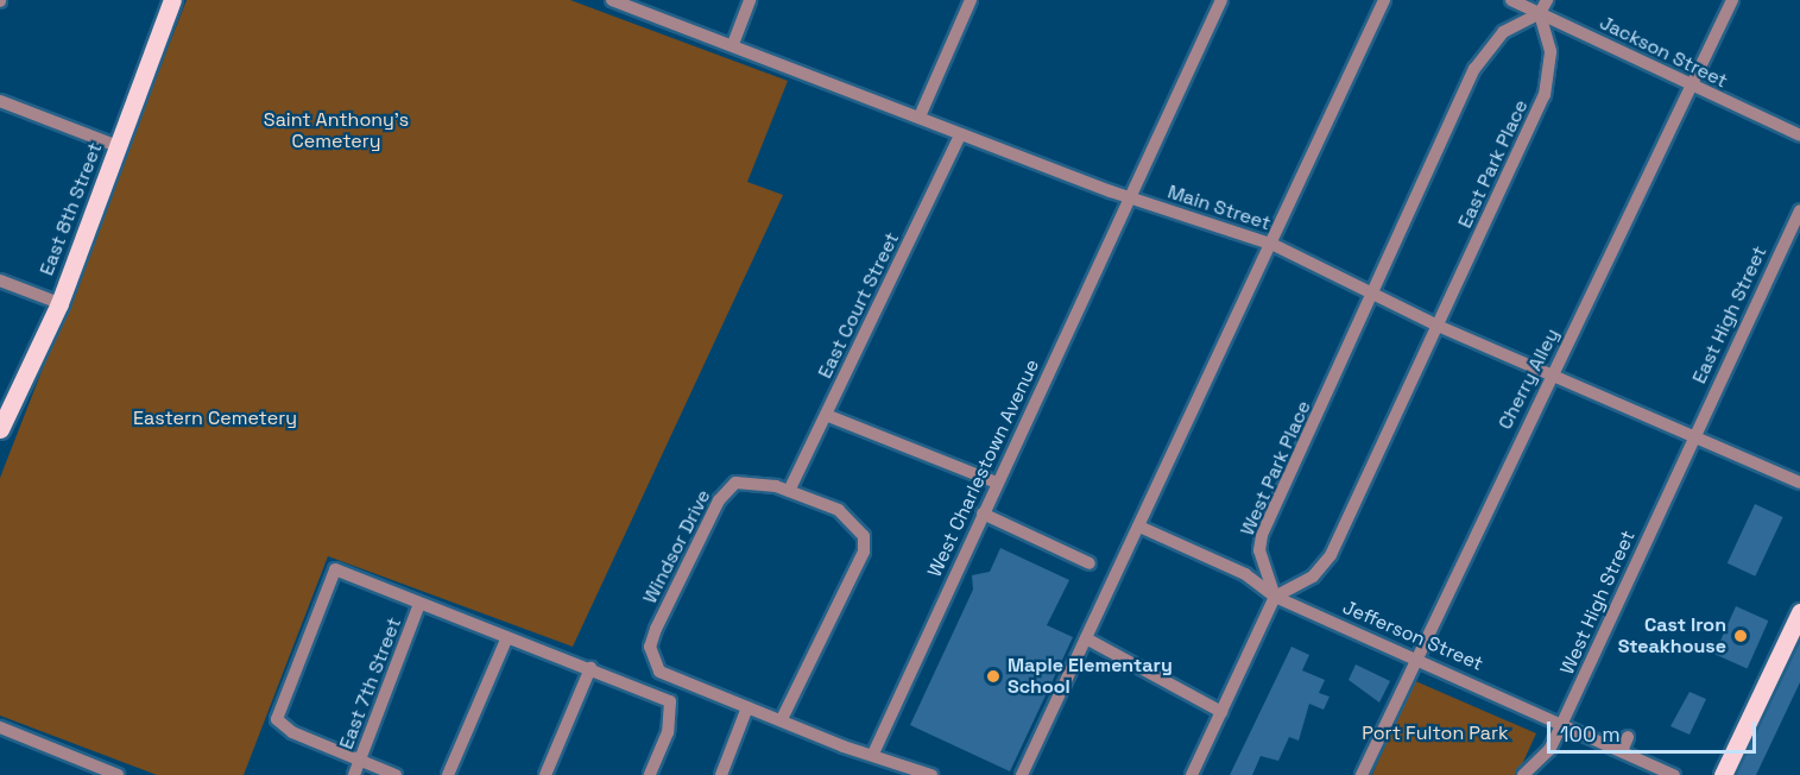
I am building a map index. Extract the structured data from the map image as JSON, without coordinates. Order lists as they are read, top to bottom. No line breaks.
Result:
{"streets":{"main road":["East 8th Street"],"street":["Jackson Street","East Park Place","Main Street","East Court Street","East High Street","Cherry Alley","West Charlestown Avenue","West Park Place","Windsor Drive","West High Street","Jefferson Street","East 7th Street"]},"crossings":[["Jackson Street","East Park Place"],["Jackson Street","Cherry Alley"],["East Park Place","Main Street"],["Main Street","East Court Street"],["Main Street","East High Street"],["Main Street","Cherry Alley"],["Main Street","West Charlestown Avenue"],["Main Street","West Park Place"],["Main Street","West High Street"],["East Court Street","Windsor Drive"],["East High Street","West High Street"],["Cherry Alley","Jefferson Street"],["West Charlestown Avenue","Windsor Drive"],["West Park Place","Jefferson Street"],["West High Street","Jefferson Street"]],"parks":["Saint Anthony's Cemetery","Eastern Cemetery","Port Fulton Park"],"places":["Cast Iron Steakhouse","Maple Elementary School"],"scale_bar":"100 m"}
